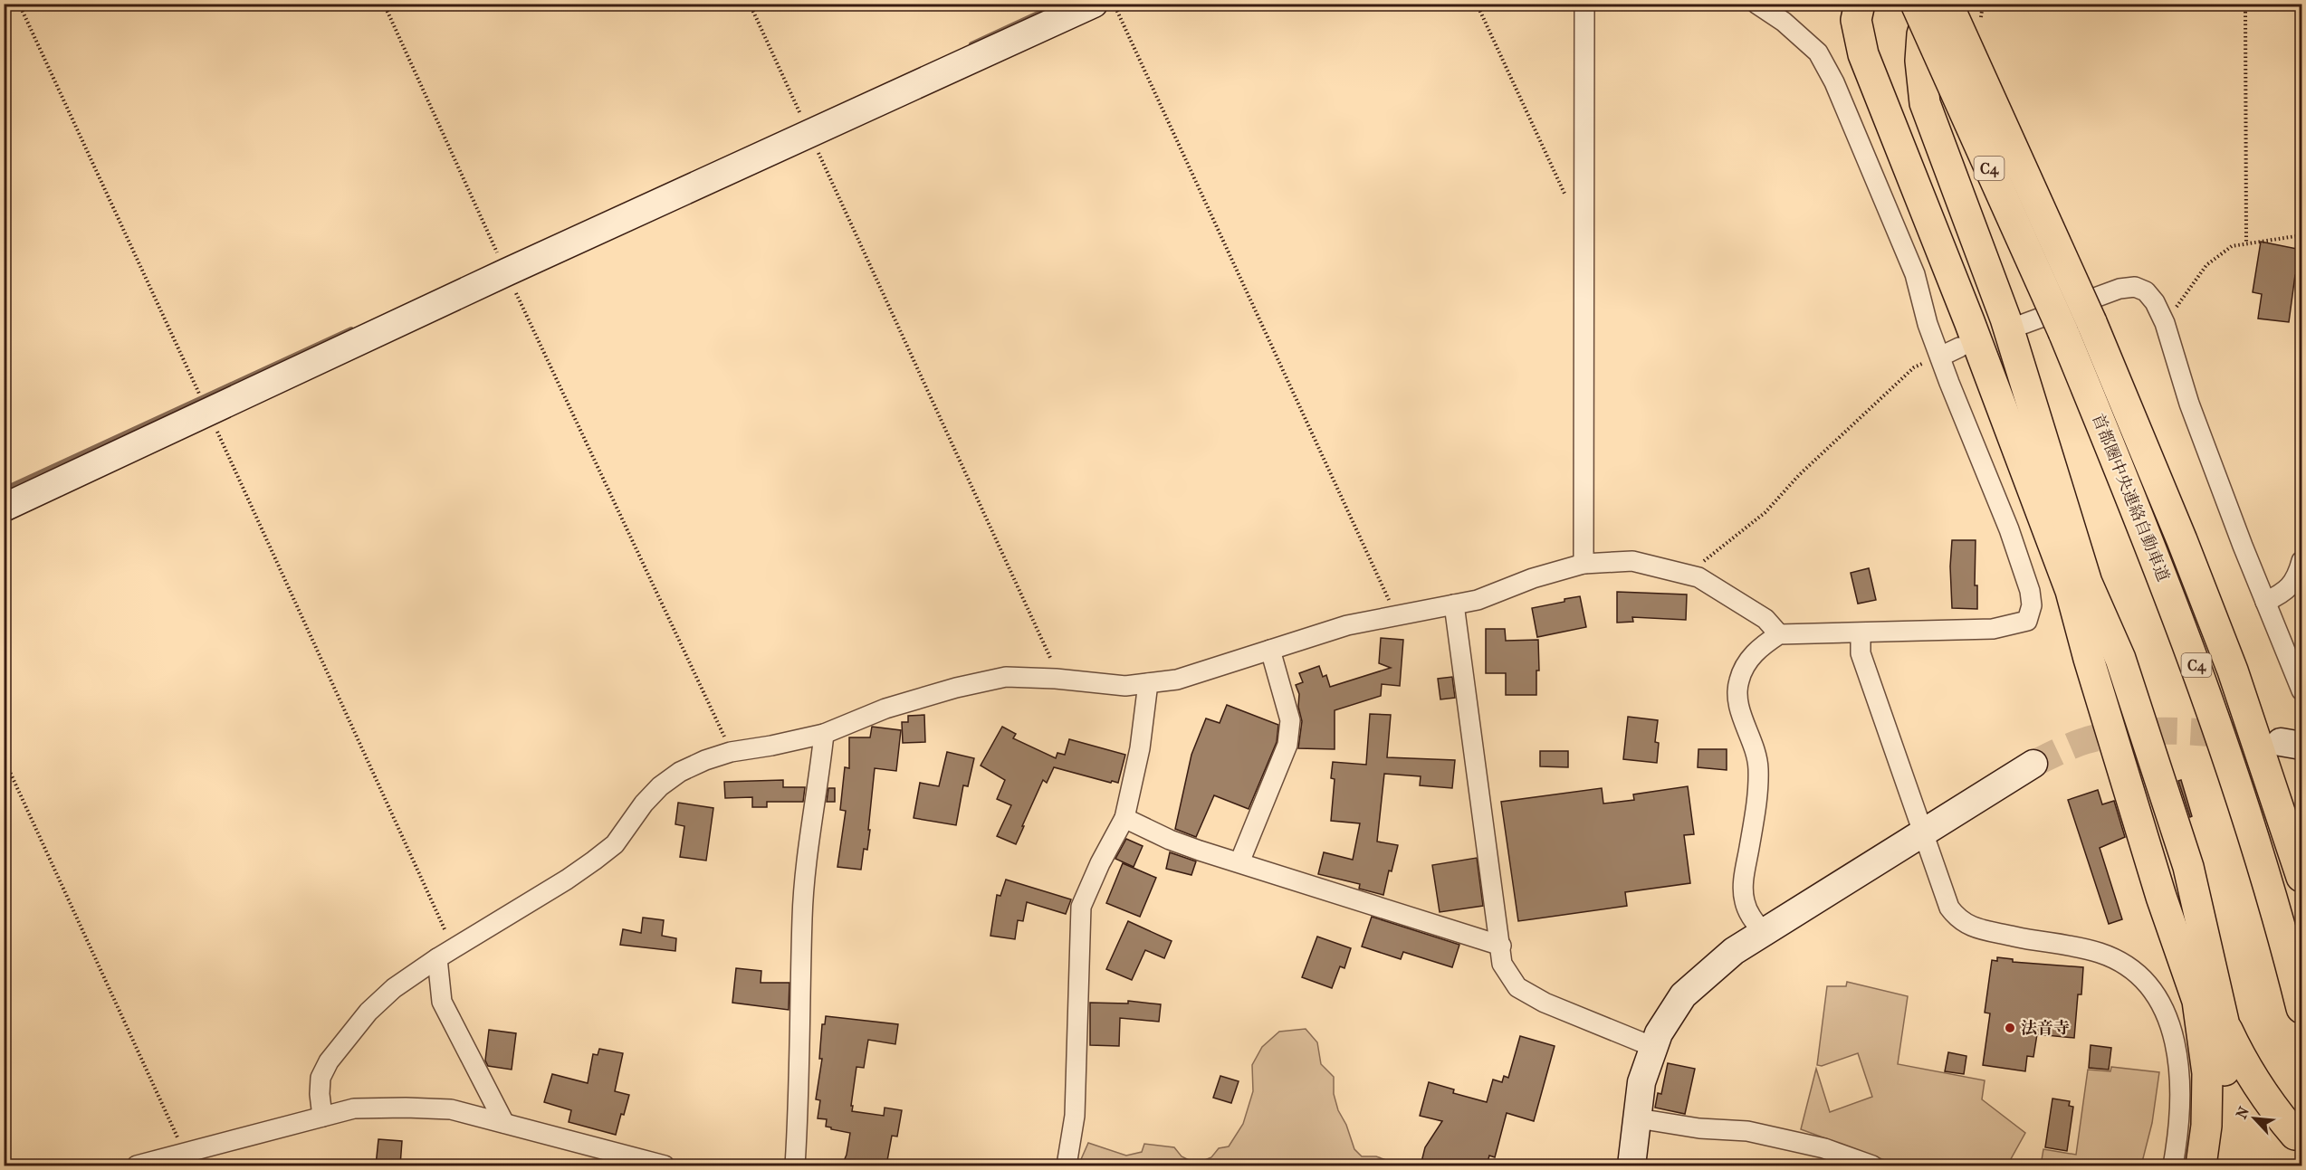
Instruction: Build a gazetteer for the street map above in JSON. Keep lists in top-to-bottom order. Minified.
{"streets":{"highway":["C4","首都圏中央連絡自動車道"]},"places":["法音寺"],"north":"top left"}
